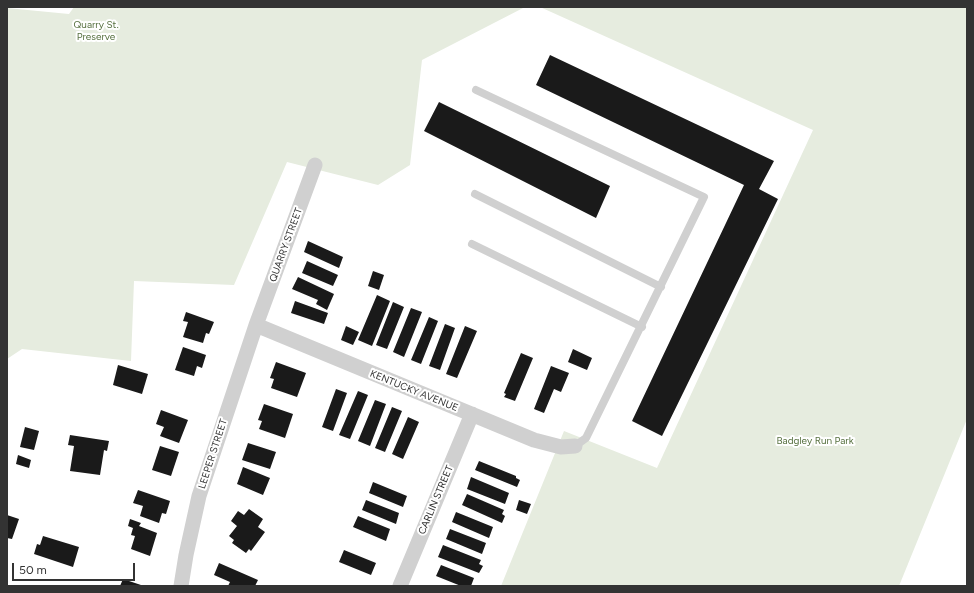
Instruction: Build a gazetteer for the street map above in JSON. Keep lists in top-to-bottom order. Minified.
{"streets":{"street":["QUARRY STREET","KENTUCKY AVENUE","LEEPER STREET","CARLIN STREET"]},"crossings":[["QUARRY STREET","KENTUCKY AVENUE"],["QUARRY STREET","LEEPER STREET"],["KENTUCKY AVENUE","LEEPER STREET"],["KENTUCKY AVENUE","CARLIN STREET"]],"parks":["Quarry St. Preserve","Badgley Run Park"],"scale_bar":"50 m"}
